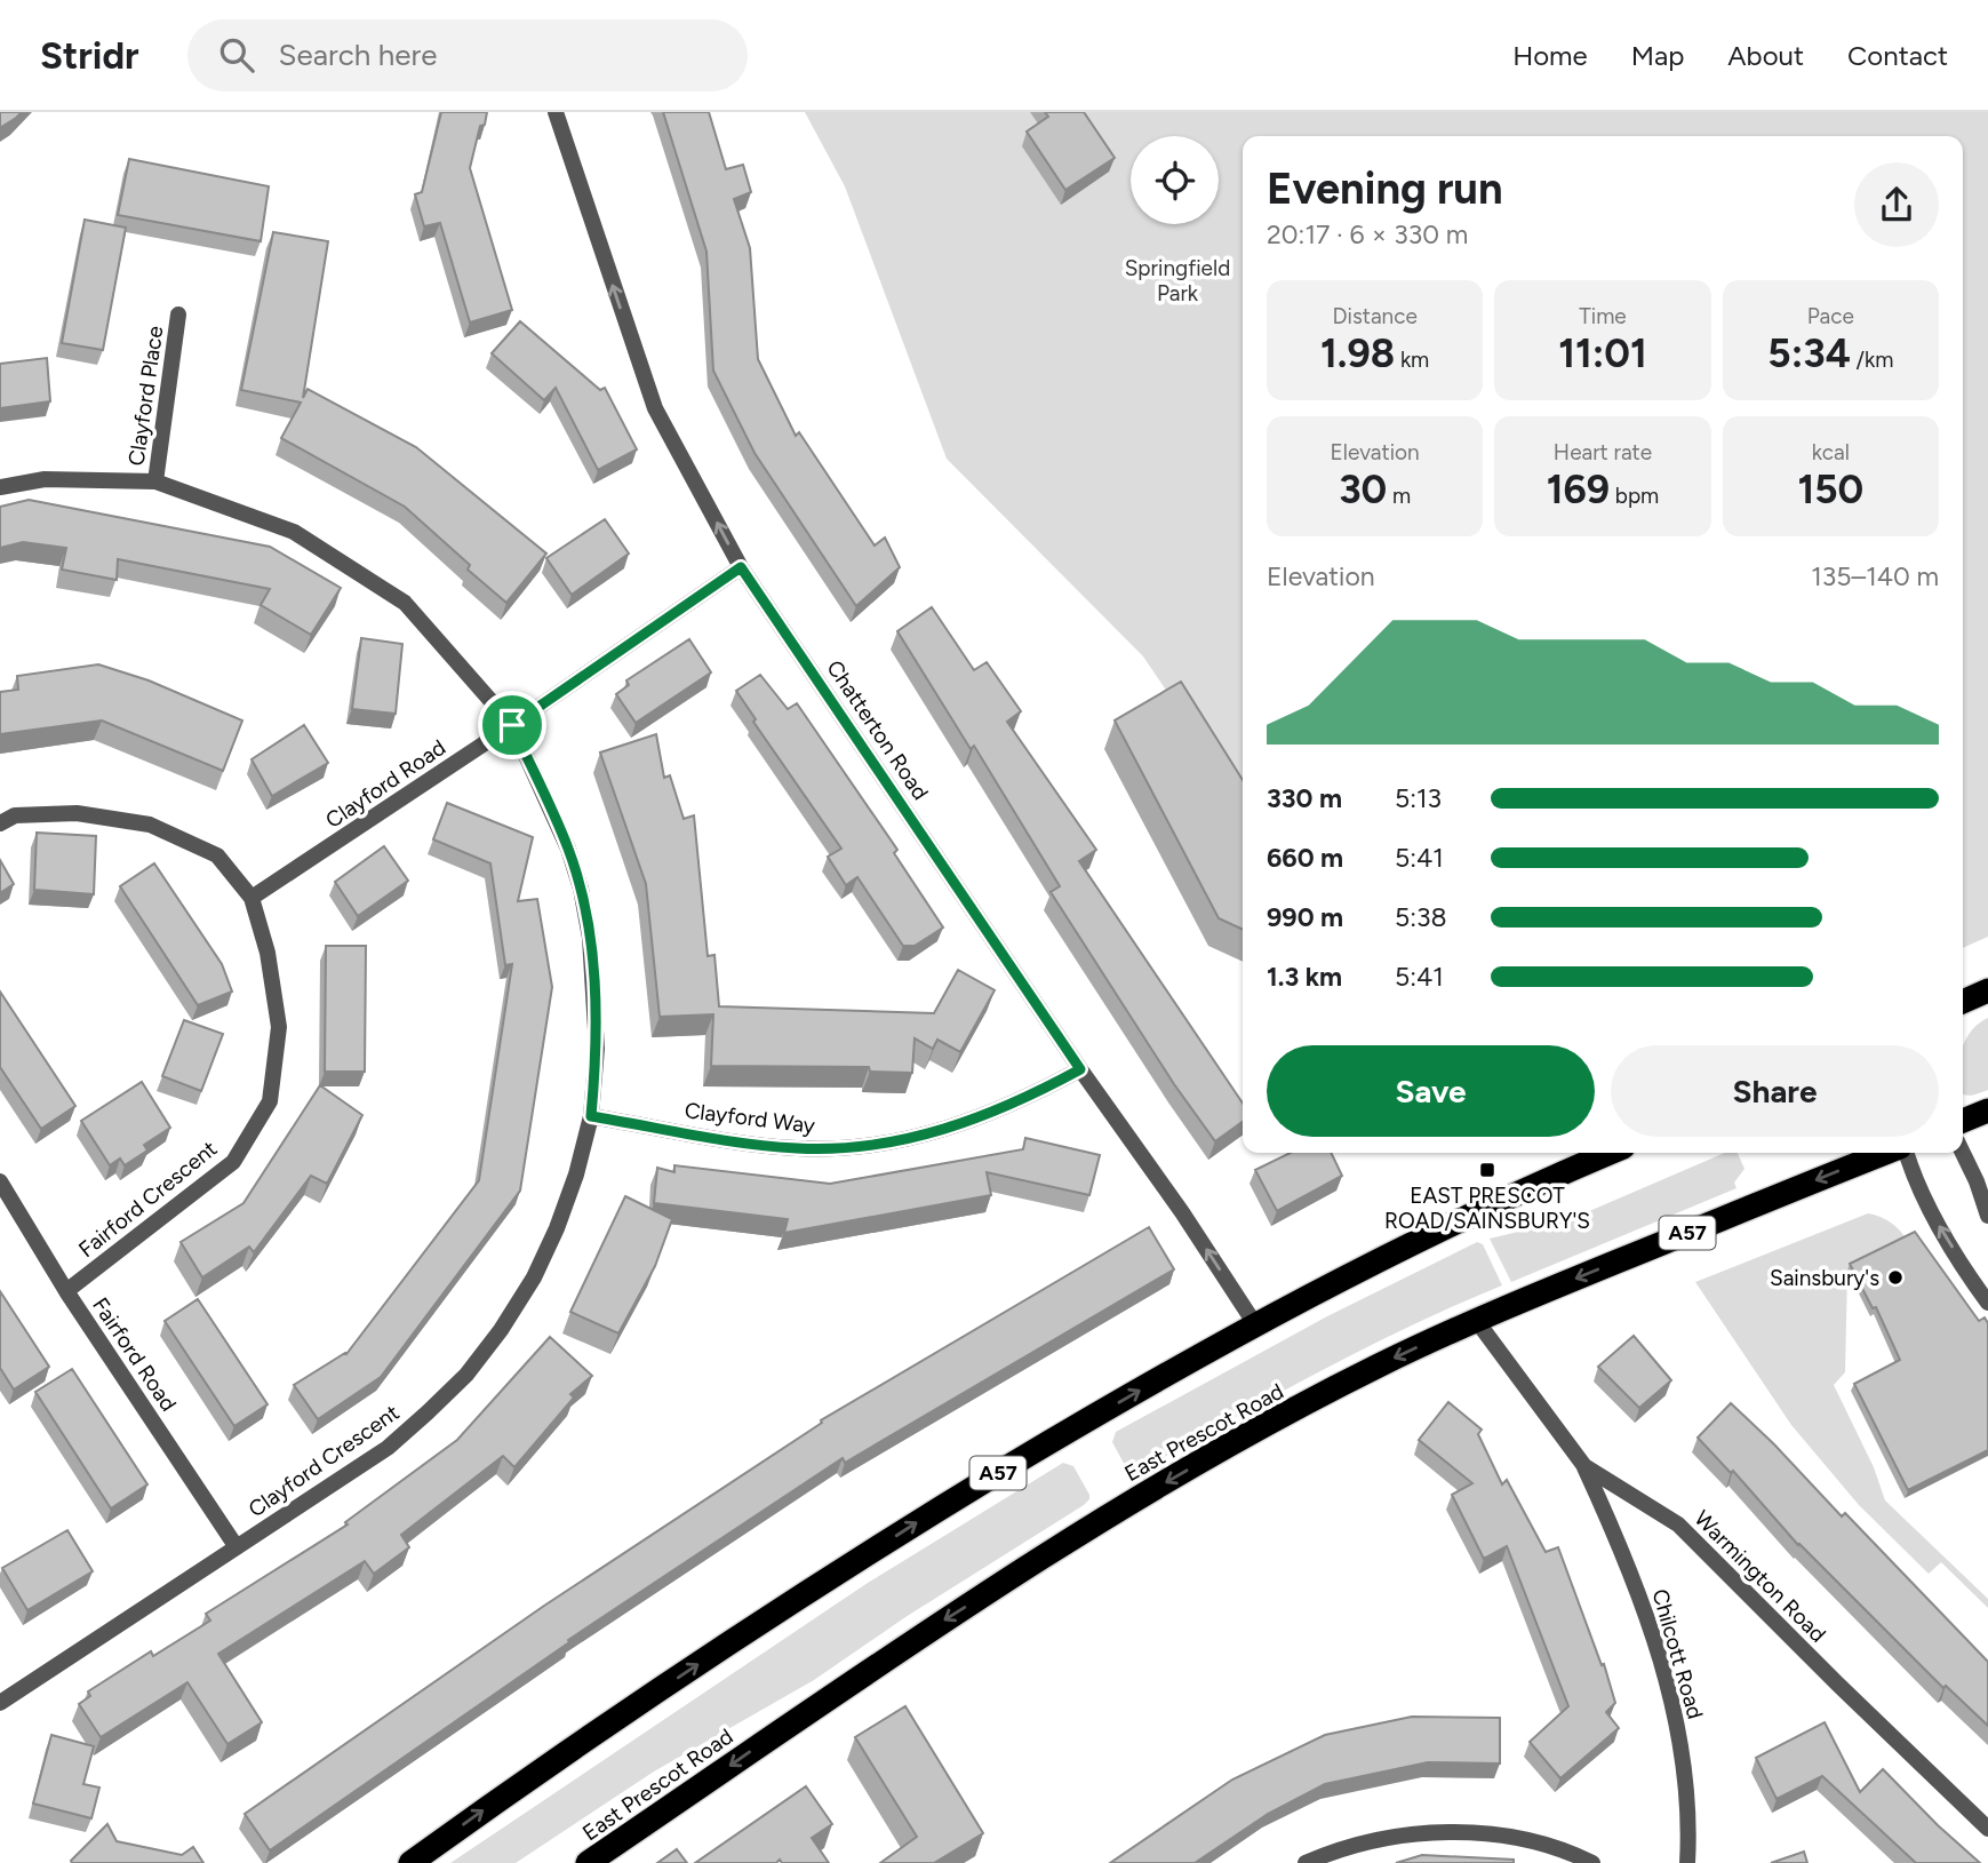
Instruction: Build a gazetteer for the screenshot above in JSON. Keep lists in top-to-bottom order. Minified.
{"streets":{"highway":["A57","East Prescot Road"],"street":["Clayford Place","Chatterton Road","Clayford Road","Clayford Way","Fairford Crescent","Fairford Road","Clayford Crescent","Warmington Road","Chilcott Road"]},"crossings":[["Clayford Place","Clayford Crescent"],["Chatterton Road","Clayford Road"],["Chatterton Road","Clayford Way"],["Chatterton Road","A57"],["Clayford Road","Fairford Crescent"],["Clayford Road","Clayford Crescent"],["Clayford Way","Clayford Crescent"],["Fairford Crescent","Fairford Road"],["Fairford Road","Clayford Crescent"],["East Prescot Road","Warmington Road"],["Warmington Road","Chilcott Road"]],"one_way":["Chatterton Road"],"parks":["Springfield Park"],"places":{"transit":["EAST PRESCOT ROAD/SAINSBURY'S"],"other":["Sainsbury's"]},"page":{"header":"Stridr","search":"Search here","nav":["Home","Map","About","Contact"],"heading":["Evening run","20:17 · 6 × 330 m"],"stats":[["Distance","1.98 km"],["Time","11:01"],["Pace","5:34 /km"],["Elevation","30 m"],["Heart rate","169 bpm"],["kcal","150"]],"chart":["Elevation","135–140 m"],"list":[{"name":"330 m","note":"5:13"},{"name":"660 m","note":"5:41"},{"name":"990 m","note":"5:38"},{"name":"1.3 km","note":"5:41"}],"buttons":["Save","Share"]}}
